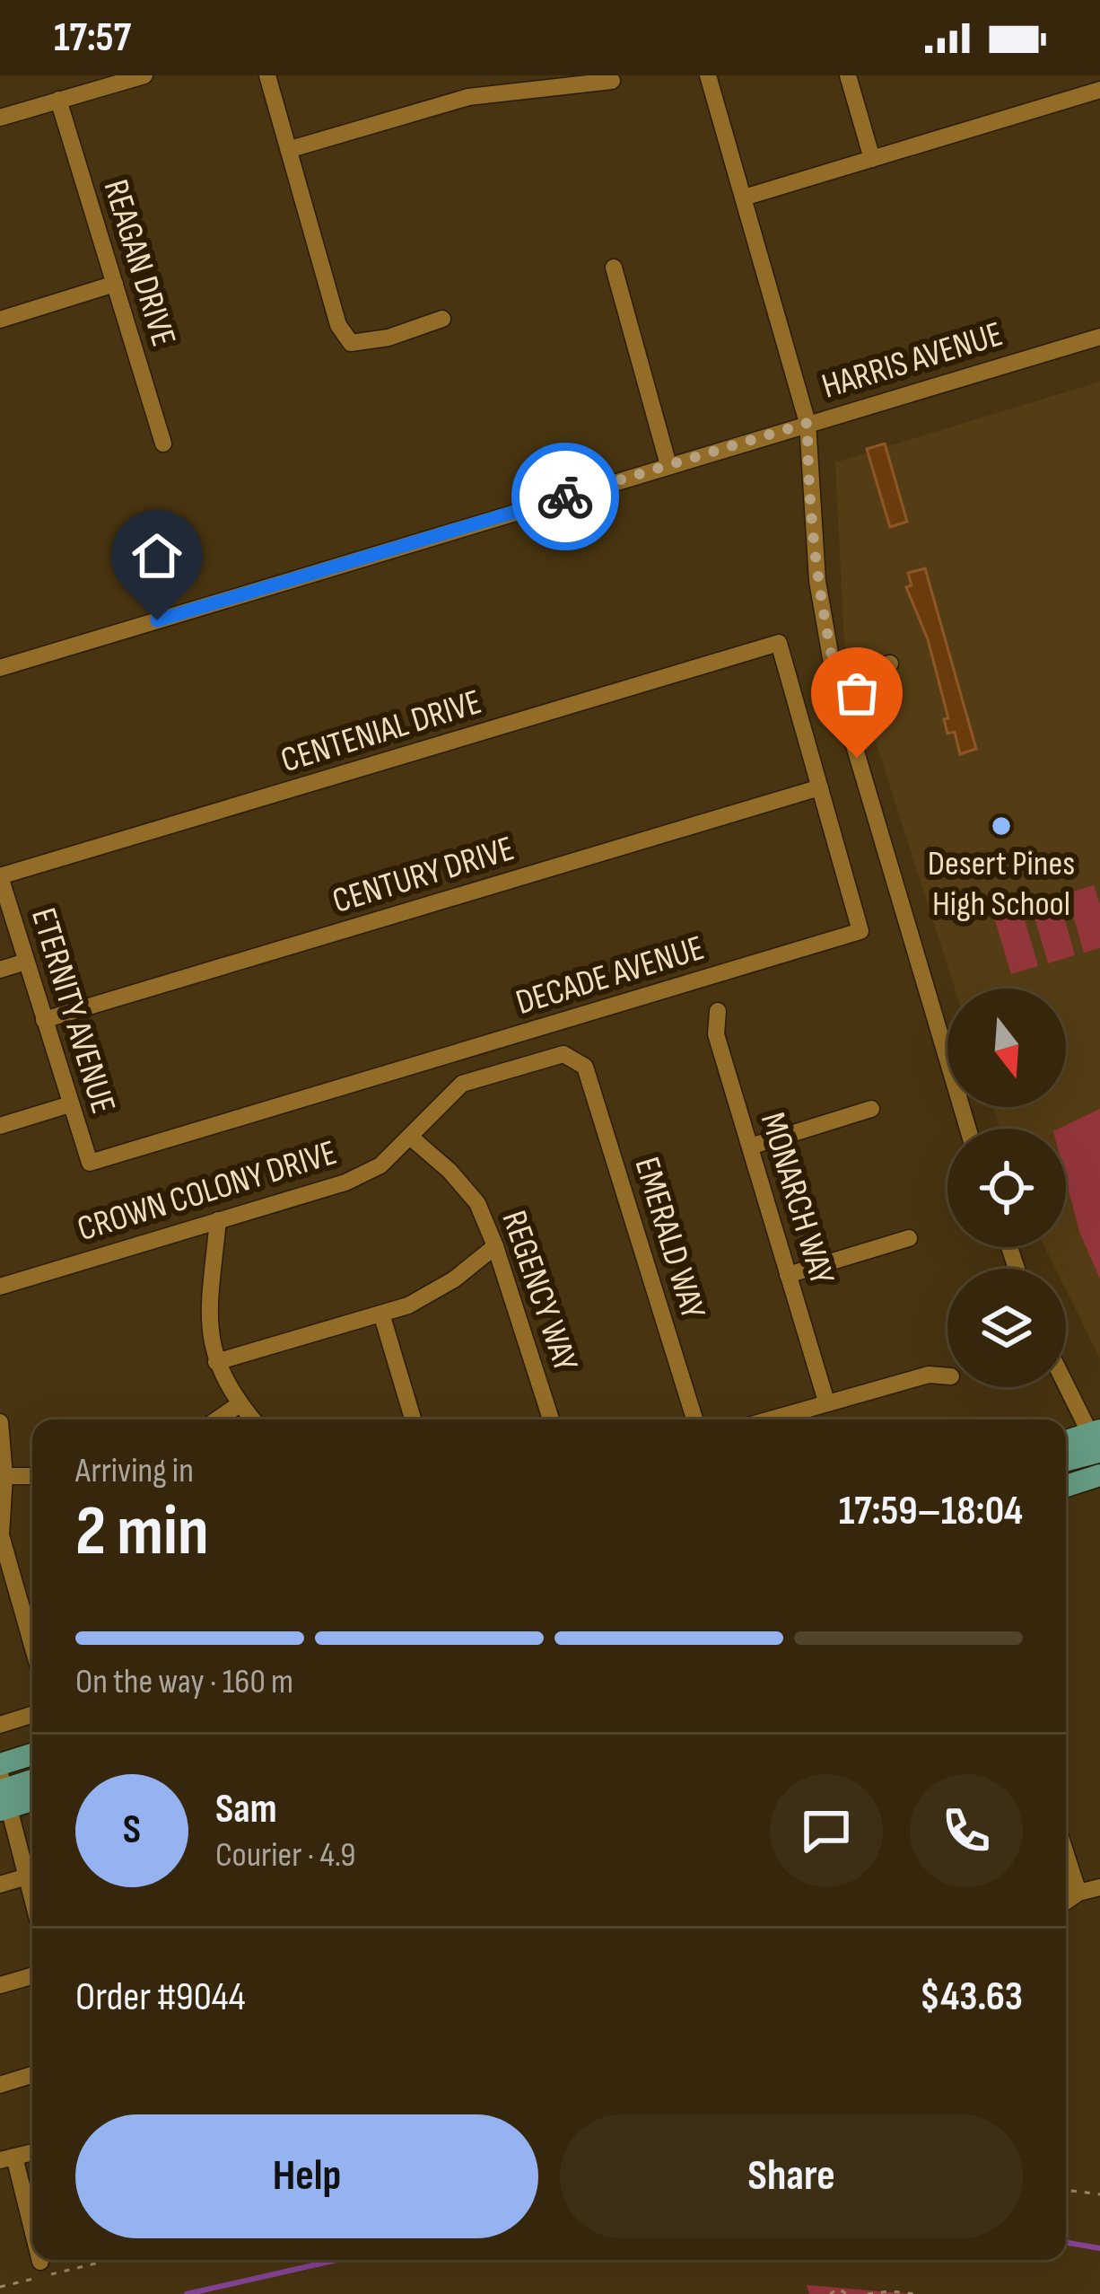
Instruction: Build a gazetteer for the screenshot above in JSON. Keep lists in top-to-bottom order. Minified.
{"streets":{"street":["REAGAN DRIVE","HARRIS AVENUE","CENTENIAL DRIVE","CENTURY DRIVE","DECADE AVENUE","ETERNITY AVENUE","CROWN COLONY DRIVE","MONARCH WAY","EMERALD WAY","REGENCY WAY"]},"crossings":[["CENTENIAL DRIVE","DECADE AVENUE"],["CENTENIAL DRIVE","ETERNITY AVENUE"],["CENTURY DRIVE","DECADE AVENUE"],["CENTURY DRIVE","ETERNITY AVENUE"],["DECADE AVENUE","ETERNITY AVENUE"],["CROWN COLONY DRIVE","EMERALD WAY"],["CROWN COLONY DRIVE","REGENCY WAY"]],"places":["Desert Pines High School"],"north":"bottom","page":{"status":"17:57","heading":["2 min","Arriving in","17:59–18:04"],"panel":["Sam","Courier · 4.9","Order #9044","$43.63"],"bar":"On the way · 160 m","round":"S","buttons":["Help","Share"]}}
